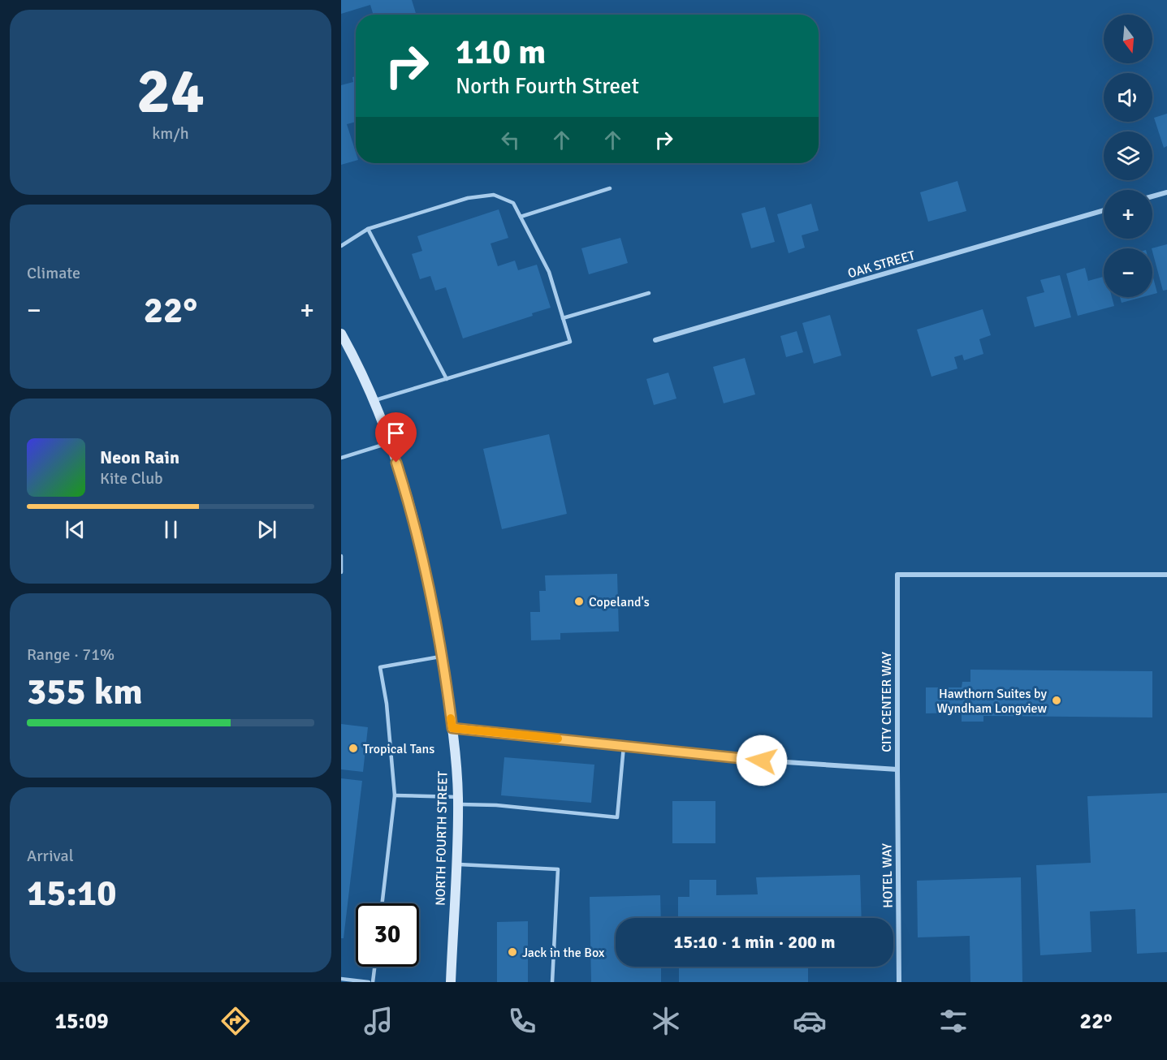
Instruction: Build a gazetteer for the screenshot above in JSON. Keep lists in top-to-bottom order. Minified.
{"streets":{"main road":["NORTH FOURTH STREET"],"street":["OAK STREET","CITY CENTER WAY","HOTEL WAY"]},"crossings":[["CITY CENTER WAY","NORTH FOURTH STREET"],["CITY CENTER WAY","HOTEL WAY"]],"places":["Copeland's","Hawthorn Suites by Wyndham Longview","Tropical Tans","Jack in the Box"],"north":"bottom","page":{"tile":[["24","km/h"],"Climate",["Range · 71%","355 km"],["Arrival","15:10"]],"map_buttons":["+","−"],"turn":["110 m","North Fourth Street"],"heat":["−","22°","+"],"song":["Neon Rain","Kite Club"],"limit":"30","trip":"15:10 · 1 min · 200 m","tabs":["15:09","22°"]}}
